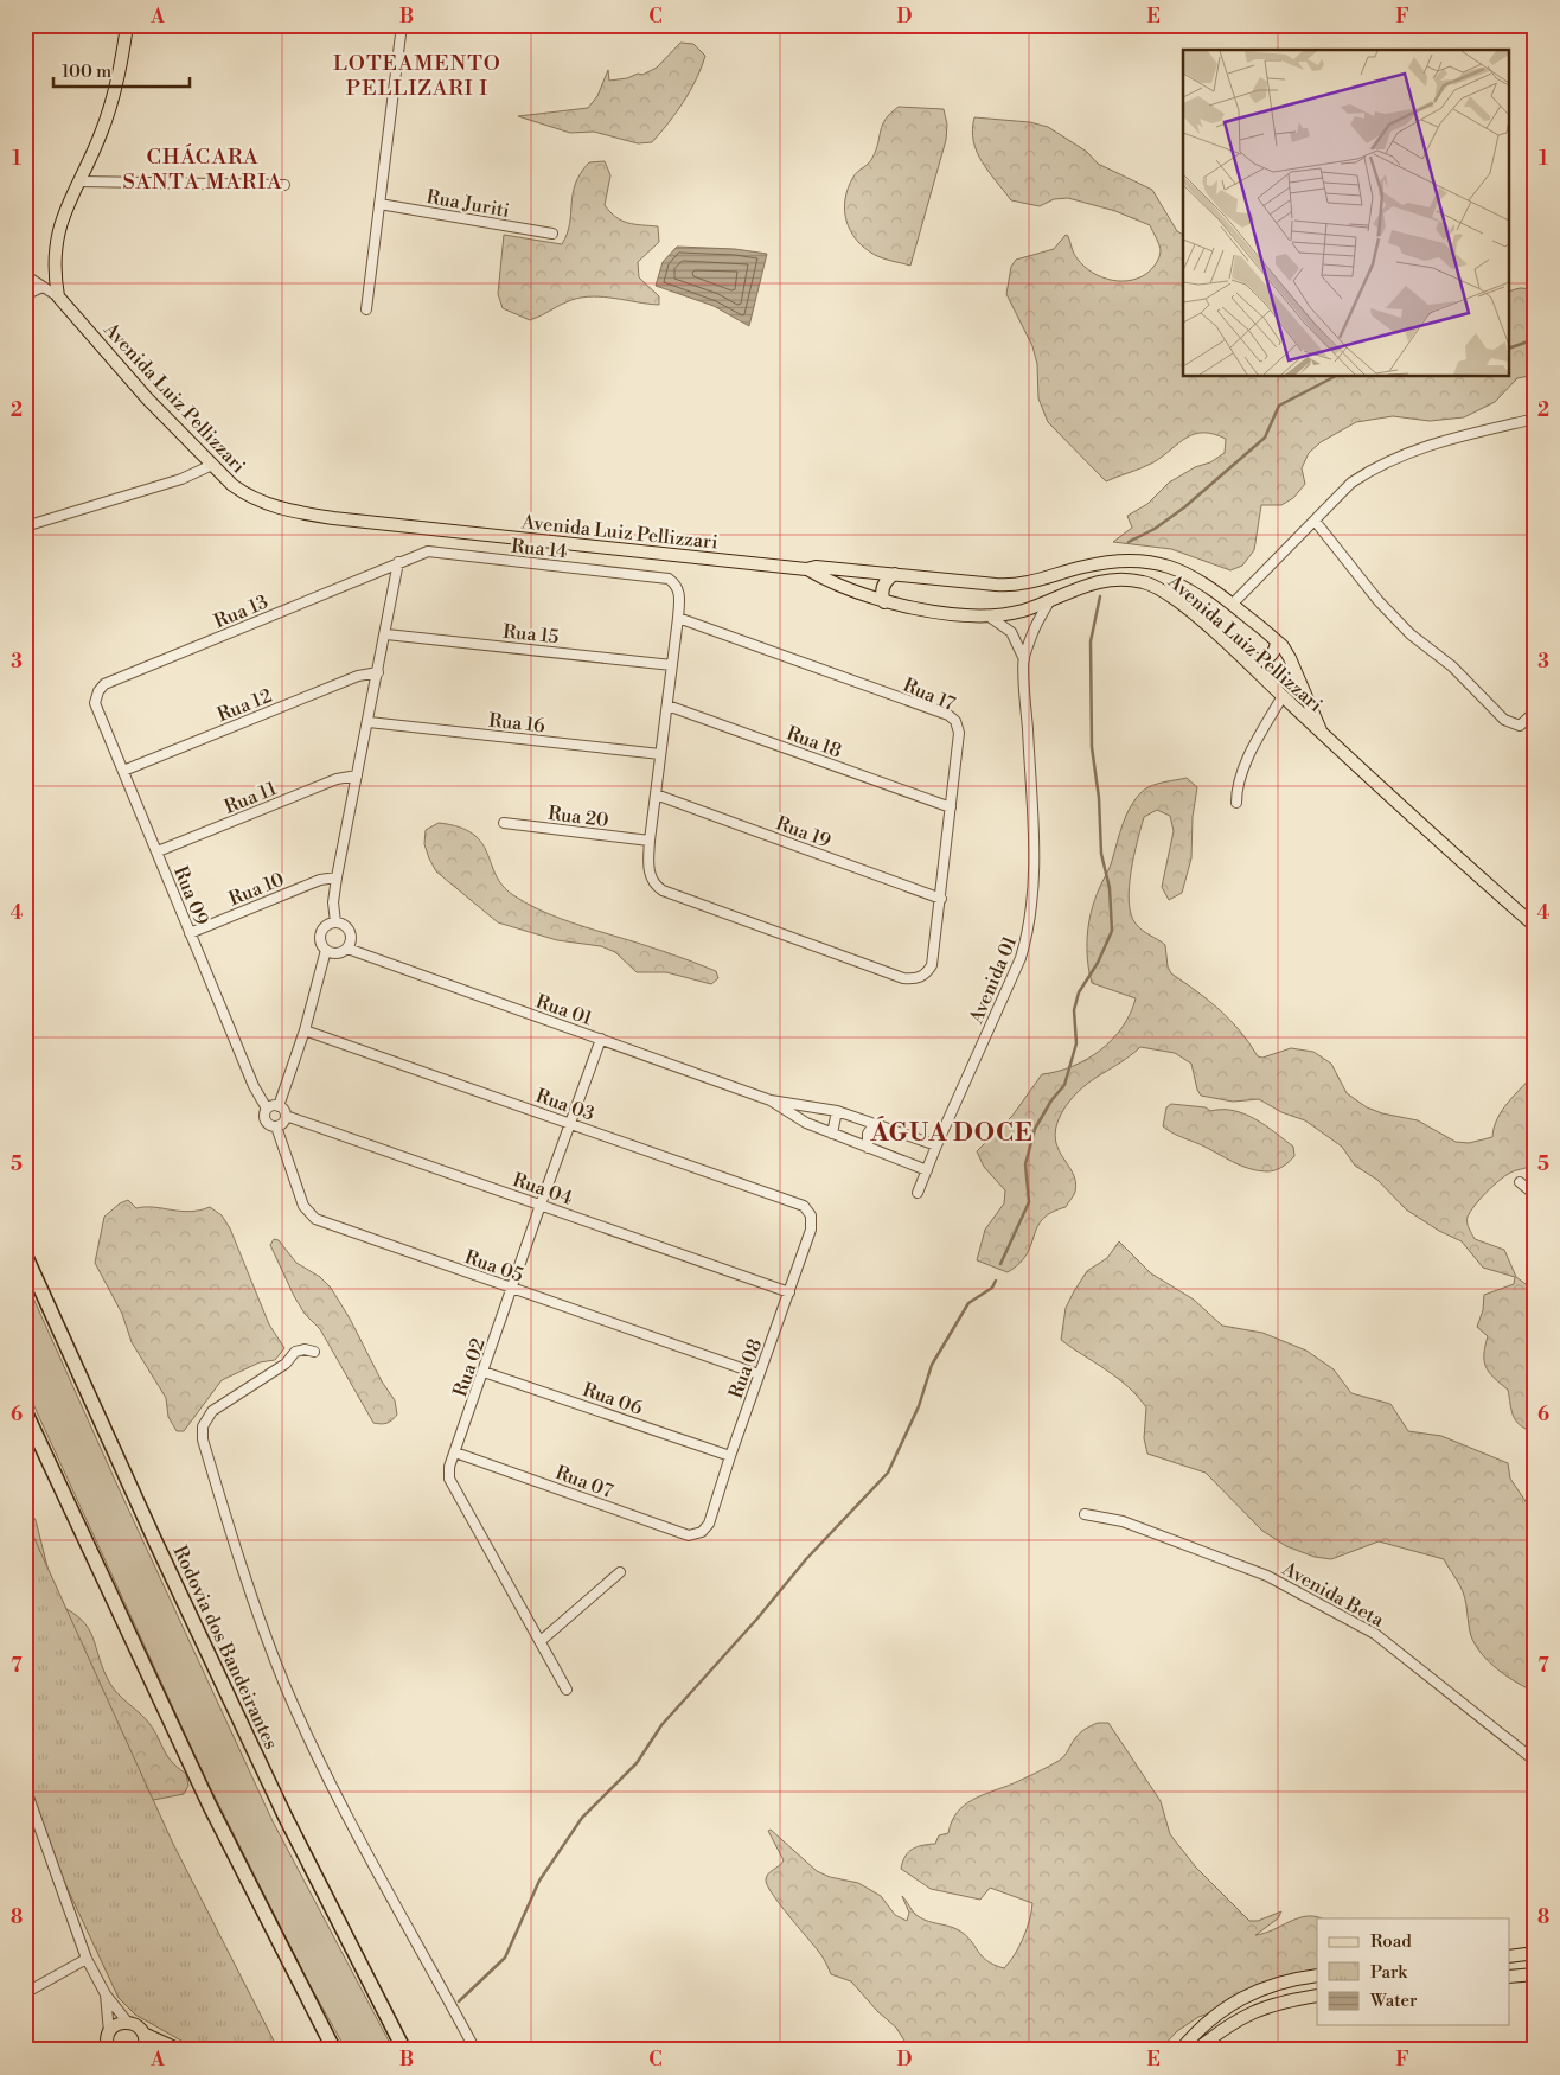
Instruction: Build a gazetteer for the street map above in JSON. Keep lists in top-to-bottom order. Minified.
{"streets":{"highway":["Rodovia dos Bandeirantes"],"main road":["Avenida Luiz Pellizzari"],"street":["Rua Juriti","Rua 14","Rua 13","Rua 15","Rua 17","Rua 12","Rua 16","Rua 18","Rua 11","Rua 20","Rua 19","Rua 10","Rua 09","Avenida 01","Rua 01","Rua 03","Rua 04","Rua 05","Rua 02","Rua 08","Rua 06","Rua 07","Avenida Beta"]},"crossings":[["Avenida Luiz Pellizzari","Avenida 01"],["Rua 14","Rua 13"],["Rua 14","Rua 17"],["Rua 13","Rua 09"],["Rua 17","Rua 18"],["Rua 17","Rua 20"],["Rua 17","Rua 19"],["Rua 12","Rua 09"],["Rua 11","Rua 09"],["Rua 10","Rua 09"],["Rua 09","Rua 04"],["Rua 09","Rua 05"],["Rua 01","Rua 02"],["Rua 03","Rua 02"],["Rua 03","Rua 08"],["Rua 04","Rua 05"],["Rua 04","Rua 02"],["Rua 04","Rua 08"],["Rua 05","Rua 02"],["Rua 05","Rua 08"],["Rua 02","Rua 06"],["Rua 02","Rua 07"],["Rua 08","Rua 06"],["Rua 08","Rua 07"]],"districts":["LOTEAMENTO PELLIZARI I","CHÁCARA SANTA MARIA","ÁGUA DOCE"],"legend":["Road","Park","Water"],"scale_bar":"100 m","grid":{"columns":["A","B","C","D","E","F"],"rows":["1","2","3","4","5","6","7","8"]}}
